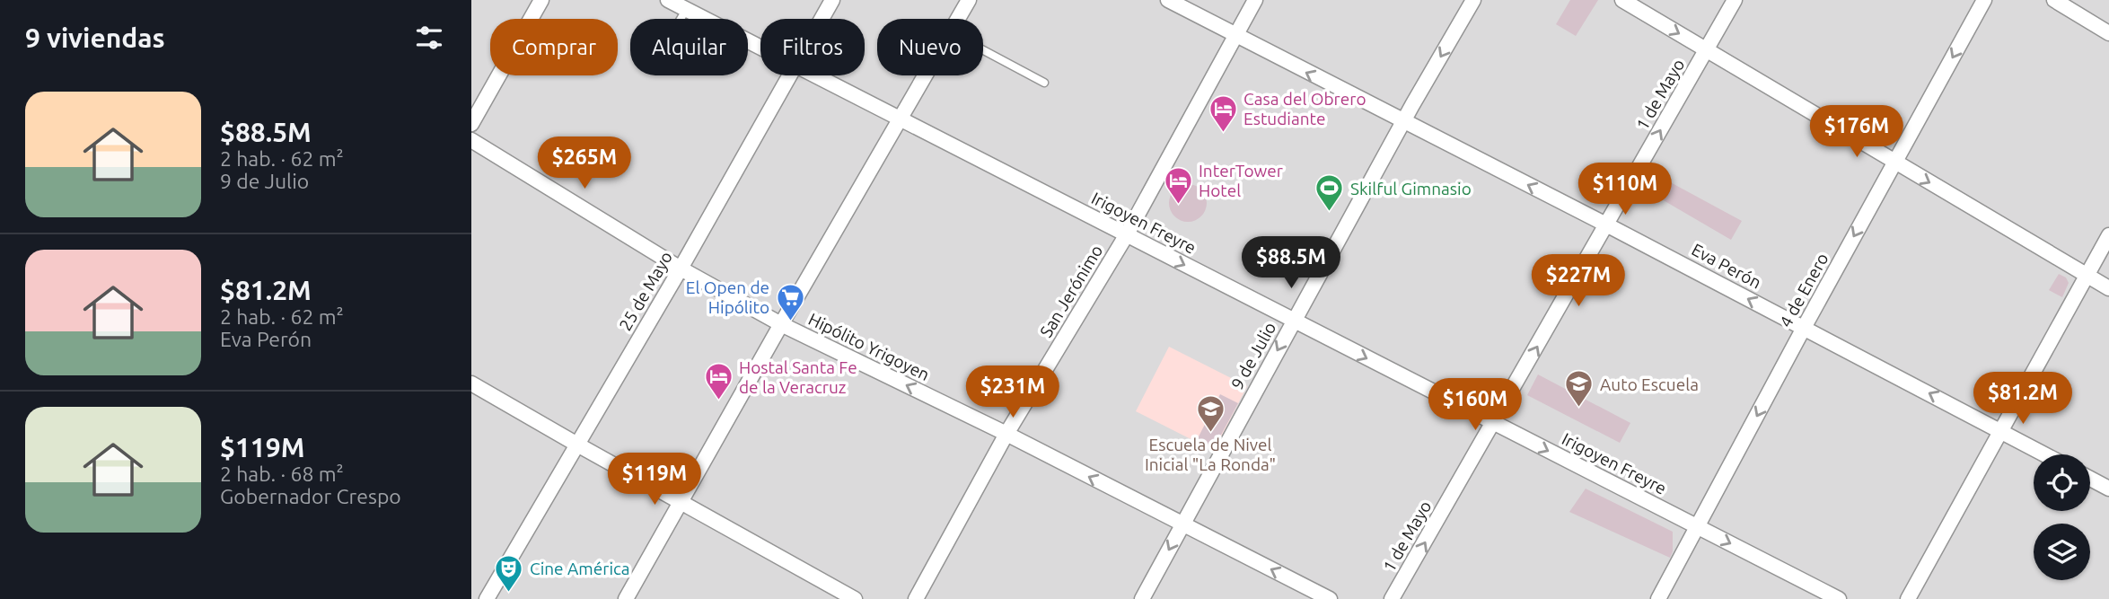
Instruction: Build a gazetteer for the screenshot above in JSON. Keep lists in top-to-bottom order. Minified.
{"streets":{"street":["1 de Mayo","Irigoyen Freyre","Eva Perón","4 de Enero","25 de Mayo","San Jerónimo","Hipólito Yrigoyen","9 de Julio"]},"crossings":[["1 de Mayo","Irigoyen Freyre"],["1 de Mayo","Eva Perón"],["Irigoyen Freyre","4 de Enero"],["Irigoyen Freyre","San Jerónimo"],["Irigoyen Freyre","9 de Julio"],["Eva Perón","4 de Enero"],["Eva Perón","San Jerónimo"],["Eva Perón","9 de Julio"],["25 de Mayo","Hipólito Yrigoyen"],["San Jerónimo","Hipólito Yrigoyen"],["Hipólito Yrigoyen","9 de Julio"]],"one_way":["1 de Mayo","Irigoyen Freyre","Eva Perón","4 de Enero","Hipólito Yrigoyen","9 de Julio"],"places":{"hotel":["Casa del Obrero Estudiante","InterTower Hotel","Hostal Santa Fe de la Veracruz"],"sports":["Skilful Gimnasio"],"supermarket":["El Open de Hipólito"],"school or university":["Auto Escuela","Escuela de Nivel Inicial \"La Ronda\""],"theatre":["Cine América"]},"page":{"heading":"9 viviendas","chip":["Comprar","Alquilar","Filtros","Nuevo"],"list":[{"name":"$88.5M","note":"2 hab. · 62 m² · 9 de Julio"},{"name":"$81.2M","note":"2 hab. · 62 m² · Eva Perón"},{"name":"$119M","note":"2 hab. · 68 m² · Gobernador Crespo"}],"price":["$176M","$265M","$110M","$88.5M","$227M","$231M","$81.2M","$160M","$119M"]}}
